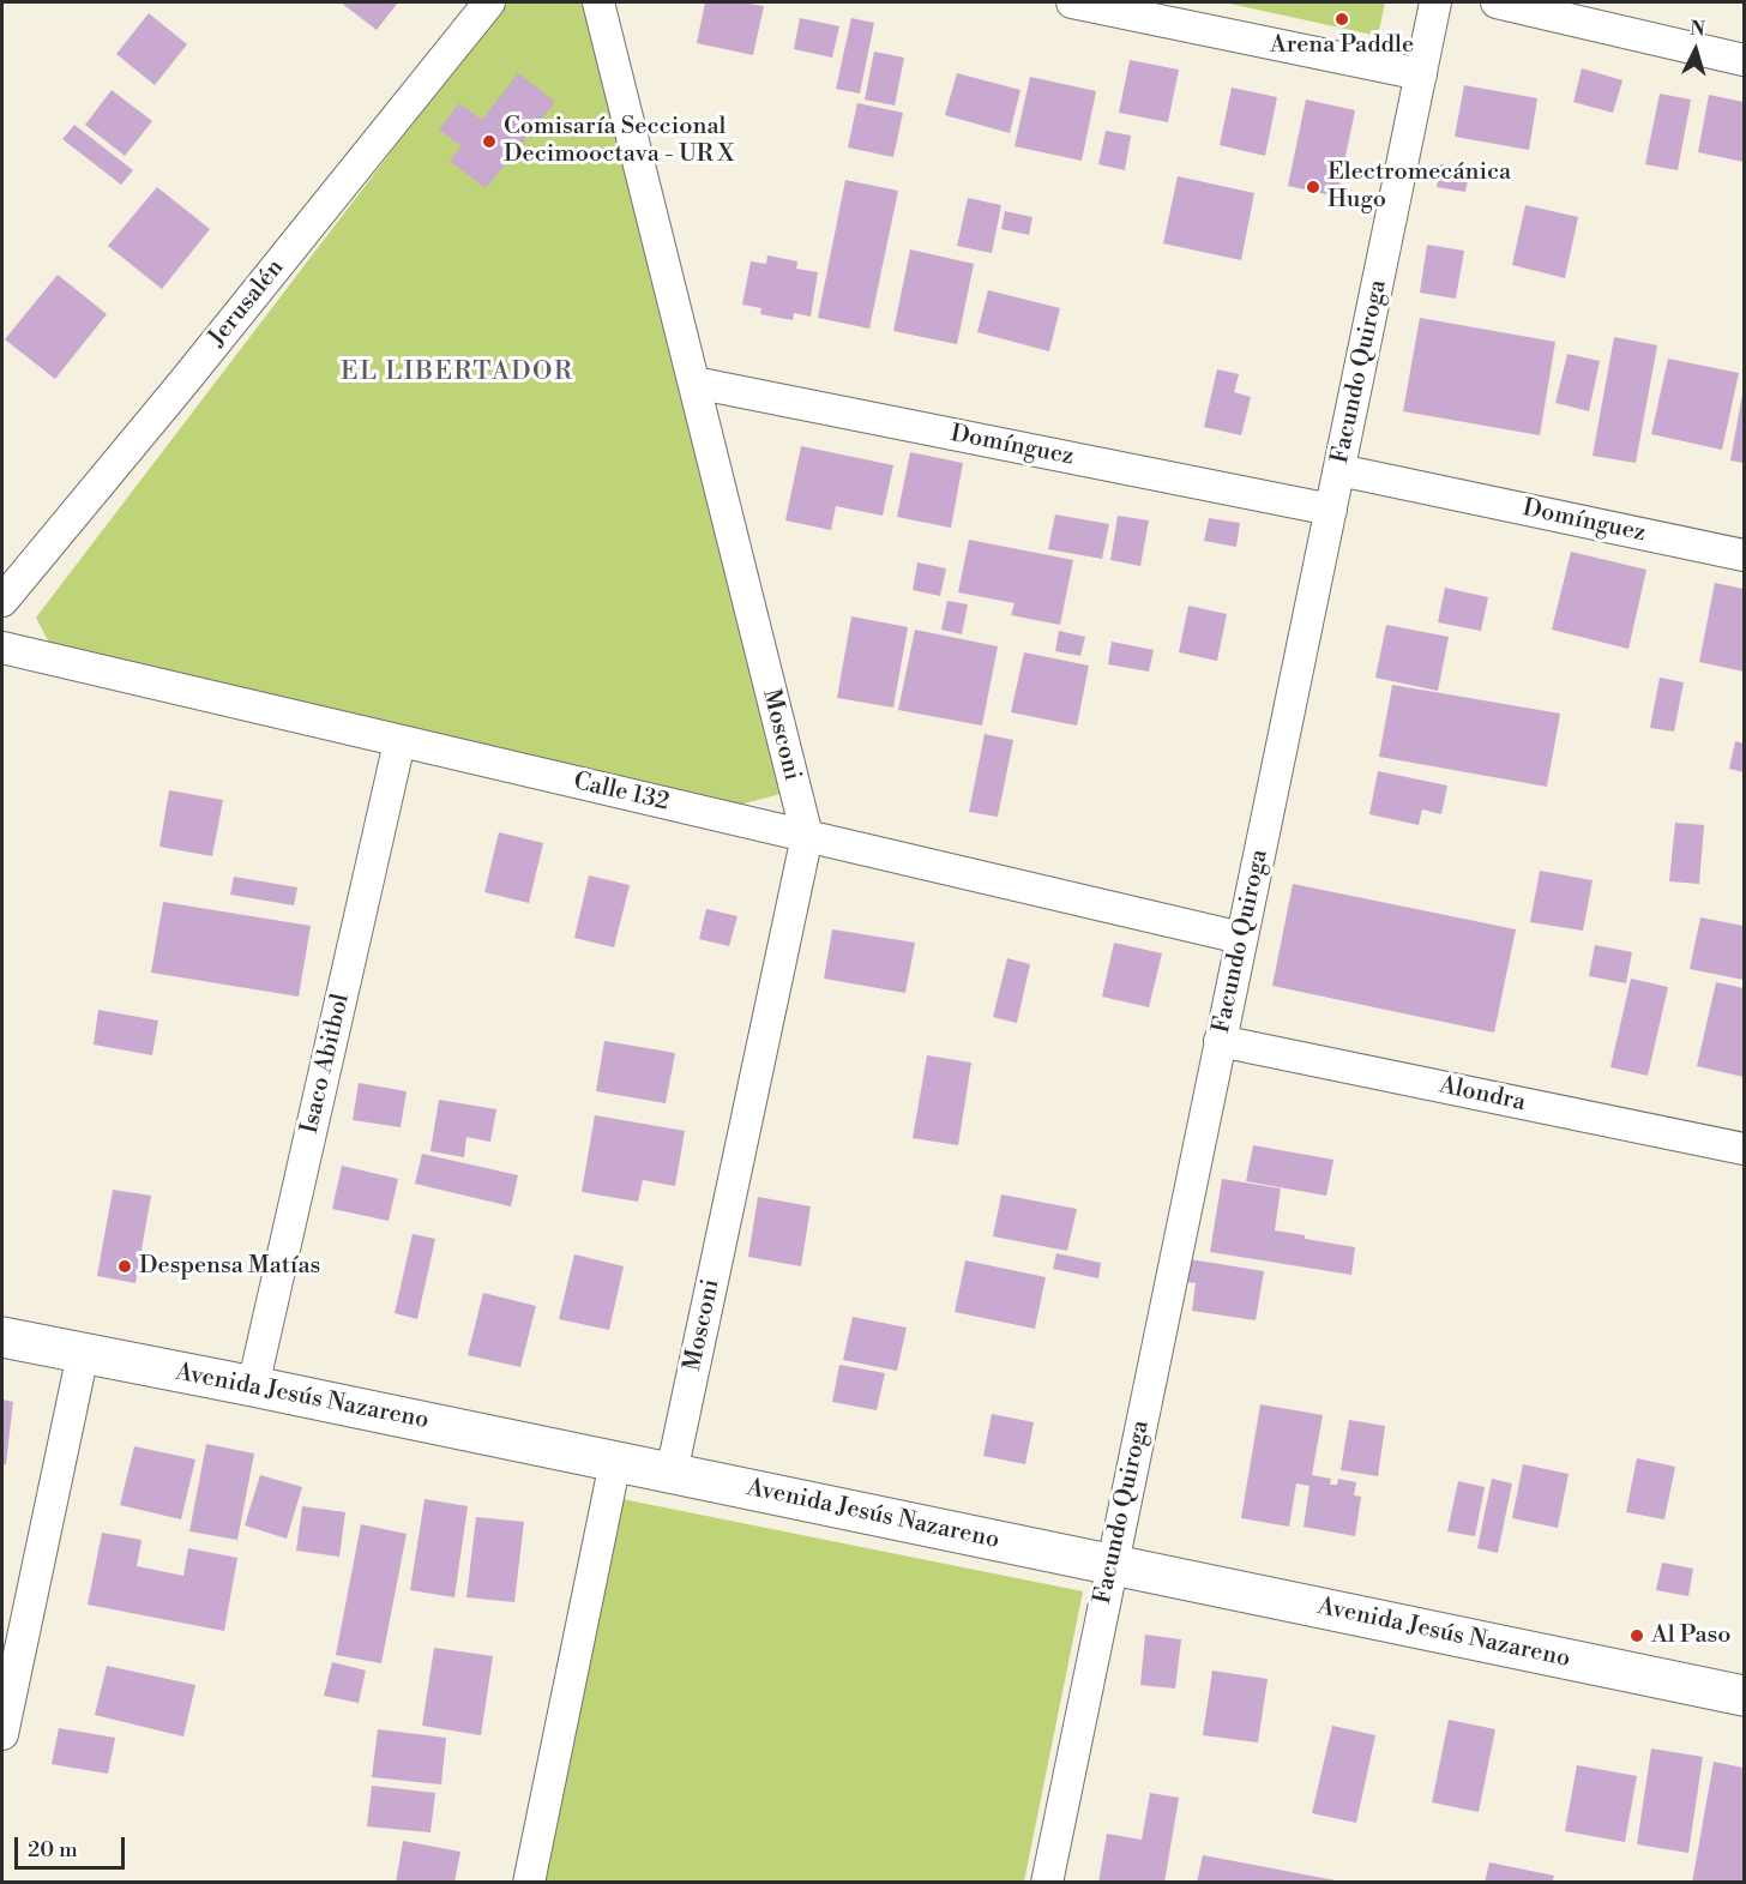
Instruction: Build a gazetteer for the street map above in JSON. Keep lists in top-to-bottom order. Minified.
{"streets":{"main road":["Avenida Jesús Nazareno"],"street":["Jerusalén","Facundo Quiroga","Domínguez","Mosconi","Calle 132","Isaco Abitbol","Alondra"]},"crossings":[["Facundo Quiroga","Domínguez"],["Facundo Quiroga","Calle 132"],["Facundo Quiroga","Alondra"],["Facundo Quiroga","Avenida Jesús Nazareno"],["Domínguez","Mosconi"],["Mosconi","Calle 132"],["Mosconi","Avenida Jesús Nazareno"],["Calle 132","Isaco Abitbol"],["Isaco Abitbol","Avenida Jesús Nazareno"]],"districts":["EL LIBERTADOR"],"places":["Arena Paddle","Comisaría Seccional Decimooctava - UR X","Electromecánica Hugo","Despensa Matías","Al Paso"],"scale_bar":"20 m","north":"top"}
